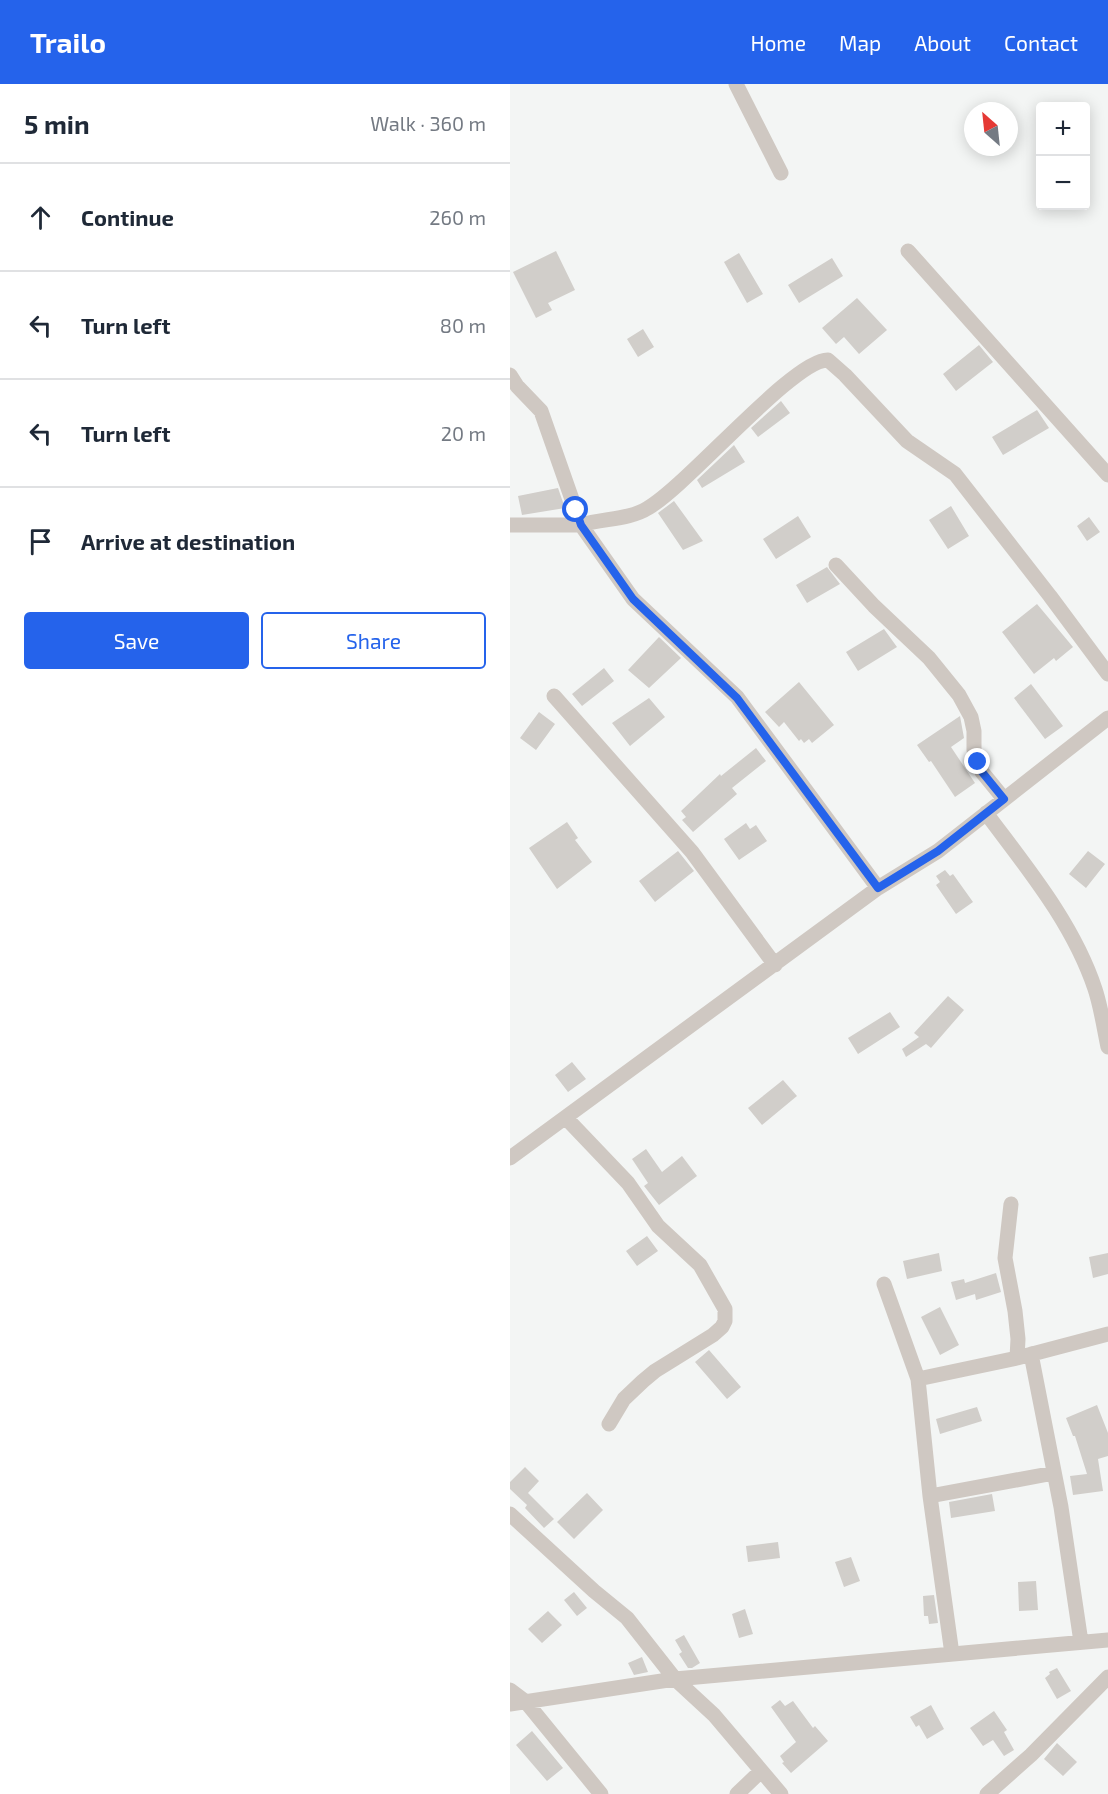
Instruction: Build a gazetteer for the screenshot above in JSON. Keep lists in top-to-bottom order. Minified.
{"north":"top left","page":{"header":"Trailo","nav":["Home","Map","About","Contact"],"heading":["5 min","Walk · 360 m"],"map_buttons":["+","−"],"list":[["Continue","260 m"],["Turn left","80 m"],["Turn left","20 m"],"Arrive at destination"],"buttons":["Save","Share"]}}
